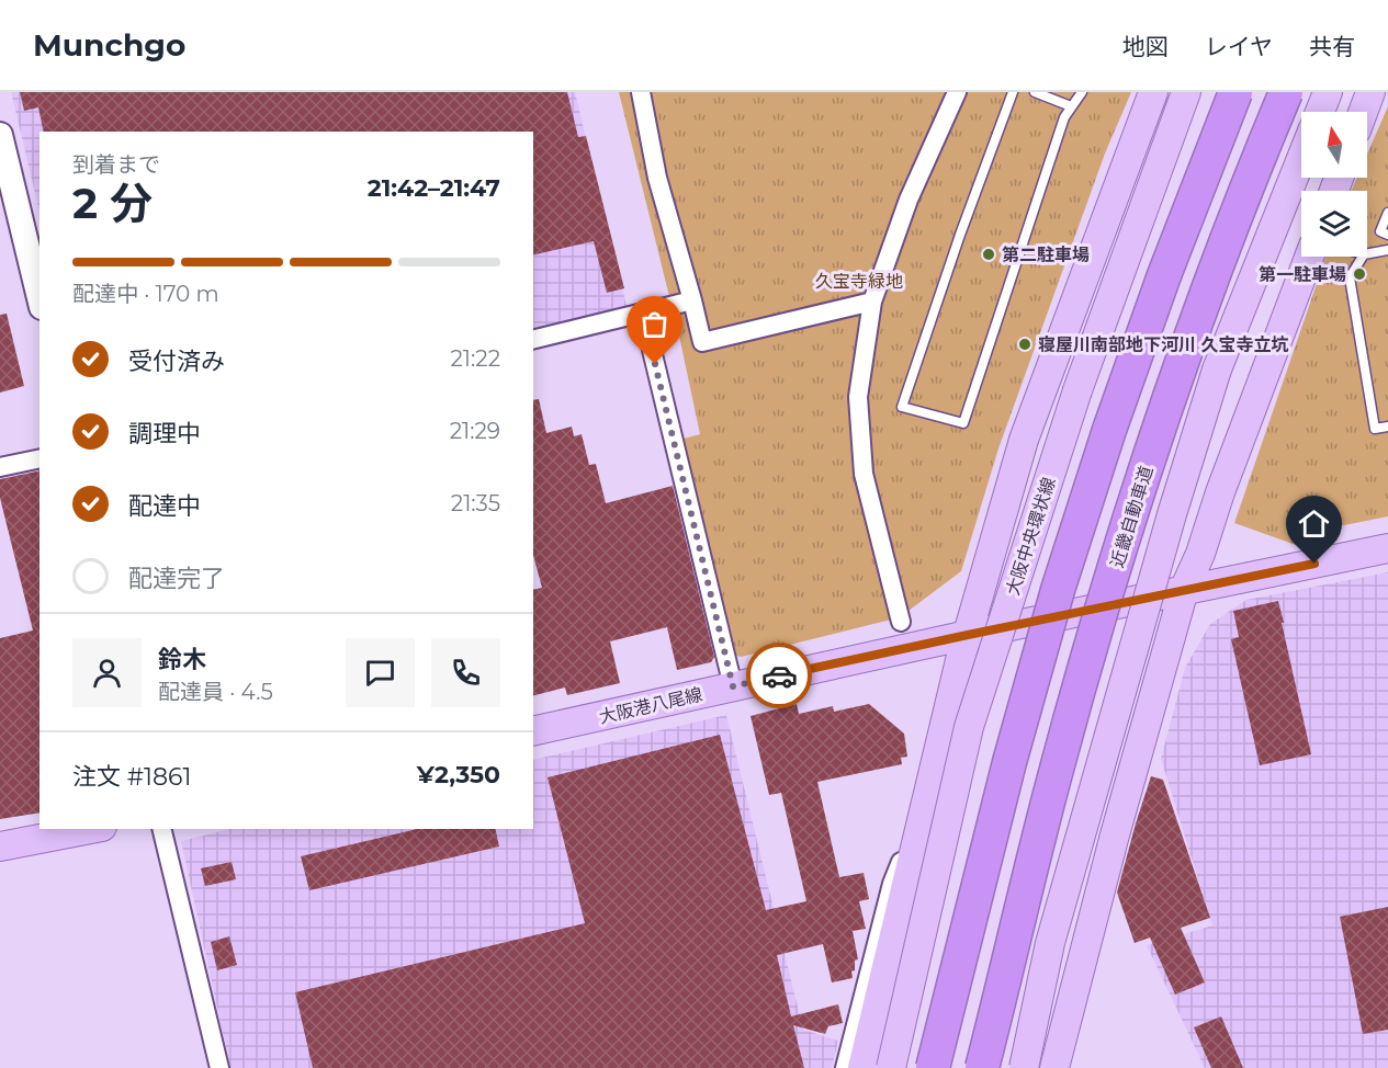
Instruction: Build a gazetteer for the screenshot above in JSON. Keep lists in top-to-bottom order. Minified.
{"streets":{"highway":["近畿自動車道"],"main road":["大阪中央環状線","大阪港八尾線"]},"parks":["久宝寺緑地"],"places":["第二駐車場","第一駐車場","寝屋川南部地下河川 久宝寺立坑"],"north":"top","page":{"header":"Munchgo","nav":["地図","レイヤ","共有"],"heading":["2 分","到着まで","21:42–21:47"],"panel":["鈴木","配達員 · 4.5","注文 #1861","¥2,350"],"bar":"配達中 · 170 m","list":[["受付済み","21:22"],["調理中","21:29"],["配達中","21:35"],"配達完了"]}}
